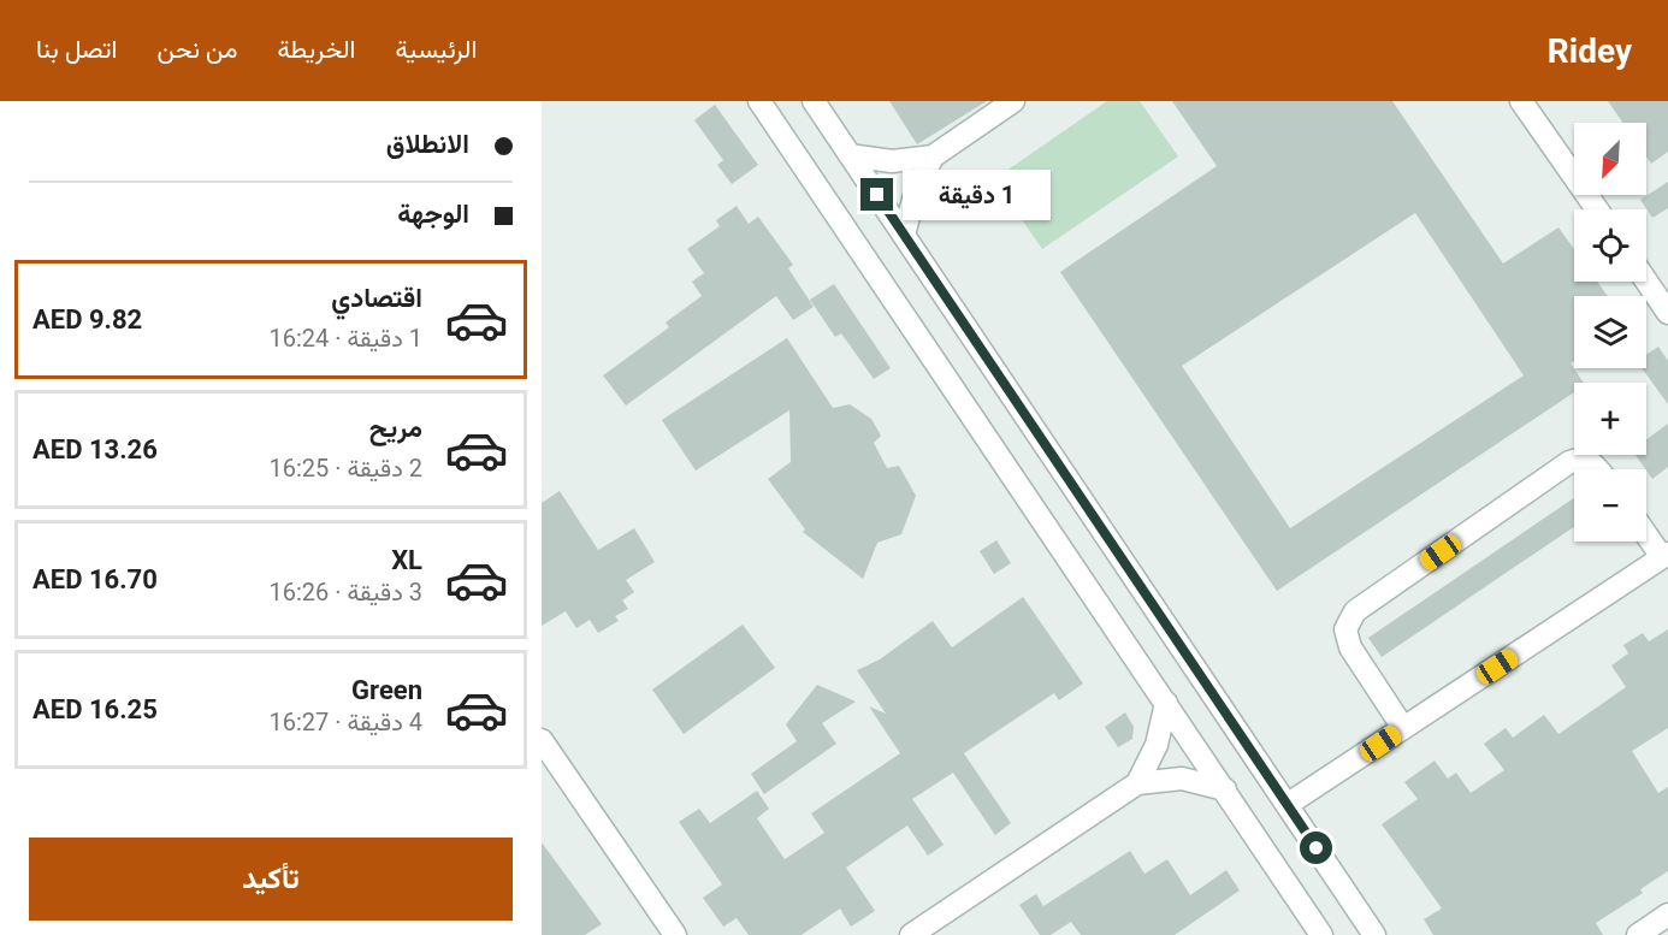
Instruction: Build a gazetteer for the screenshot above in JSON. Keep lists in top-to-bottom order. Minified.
{"north":"bottom left","page":{"header":"Ridey","nav":["الرئيسية","الخريطة","من نحن","اتصل بنا"],"banner":["الانطلاق","الوجهة"],"map_buttons":["+","−"],"bubble":"1 دقيقة","list":[{"name":"اقتصادي","note":"1 دقيقة · 16:24","value":"AED 9.82"},{"name":"مريح","note":"2 دقيقة · 16:25","value":"AED 13.26"},{"name":"XL","note":"3 دقيقة · 16:26","value":"AED 16.70"},{"name":"Green","note":"4 دقيقة · 16:27","value":"AED 16.25"}],"buttons":"تأكيد"}}
